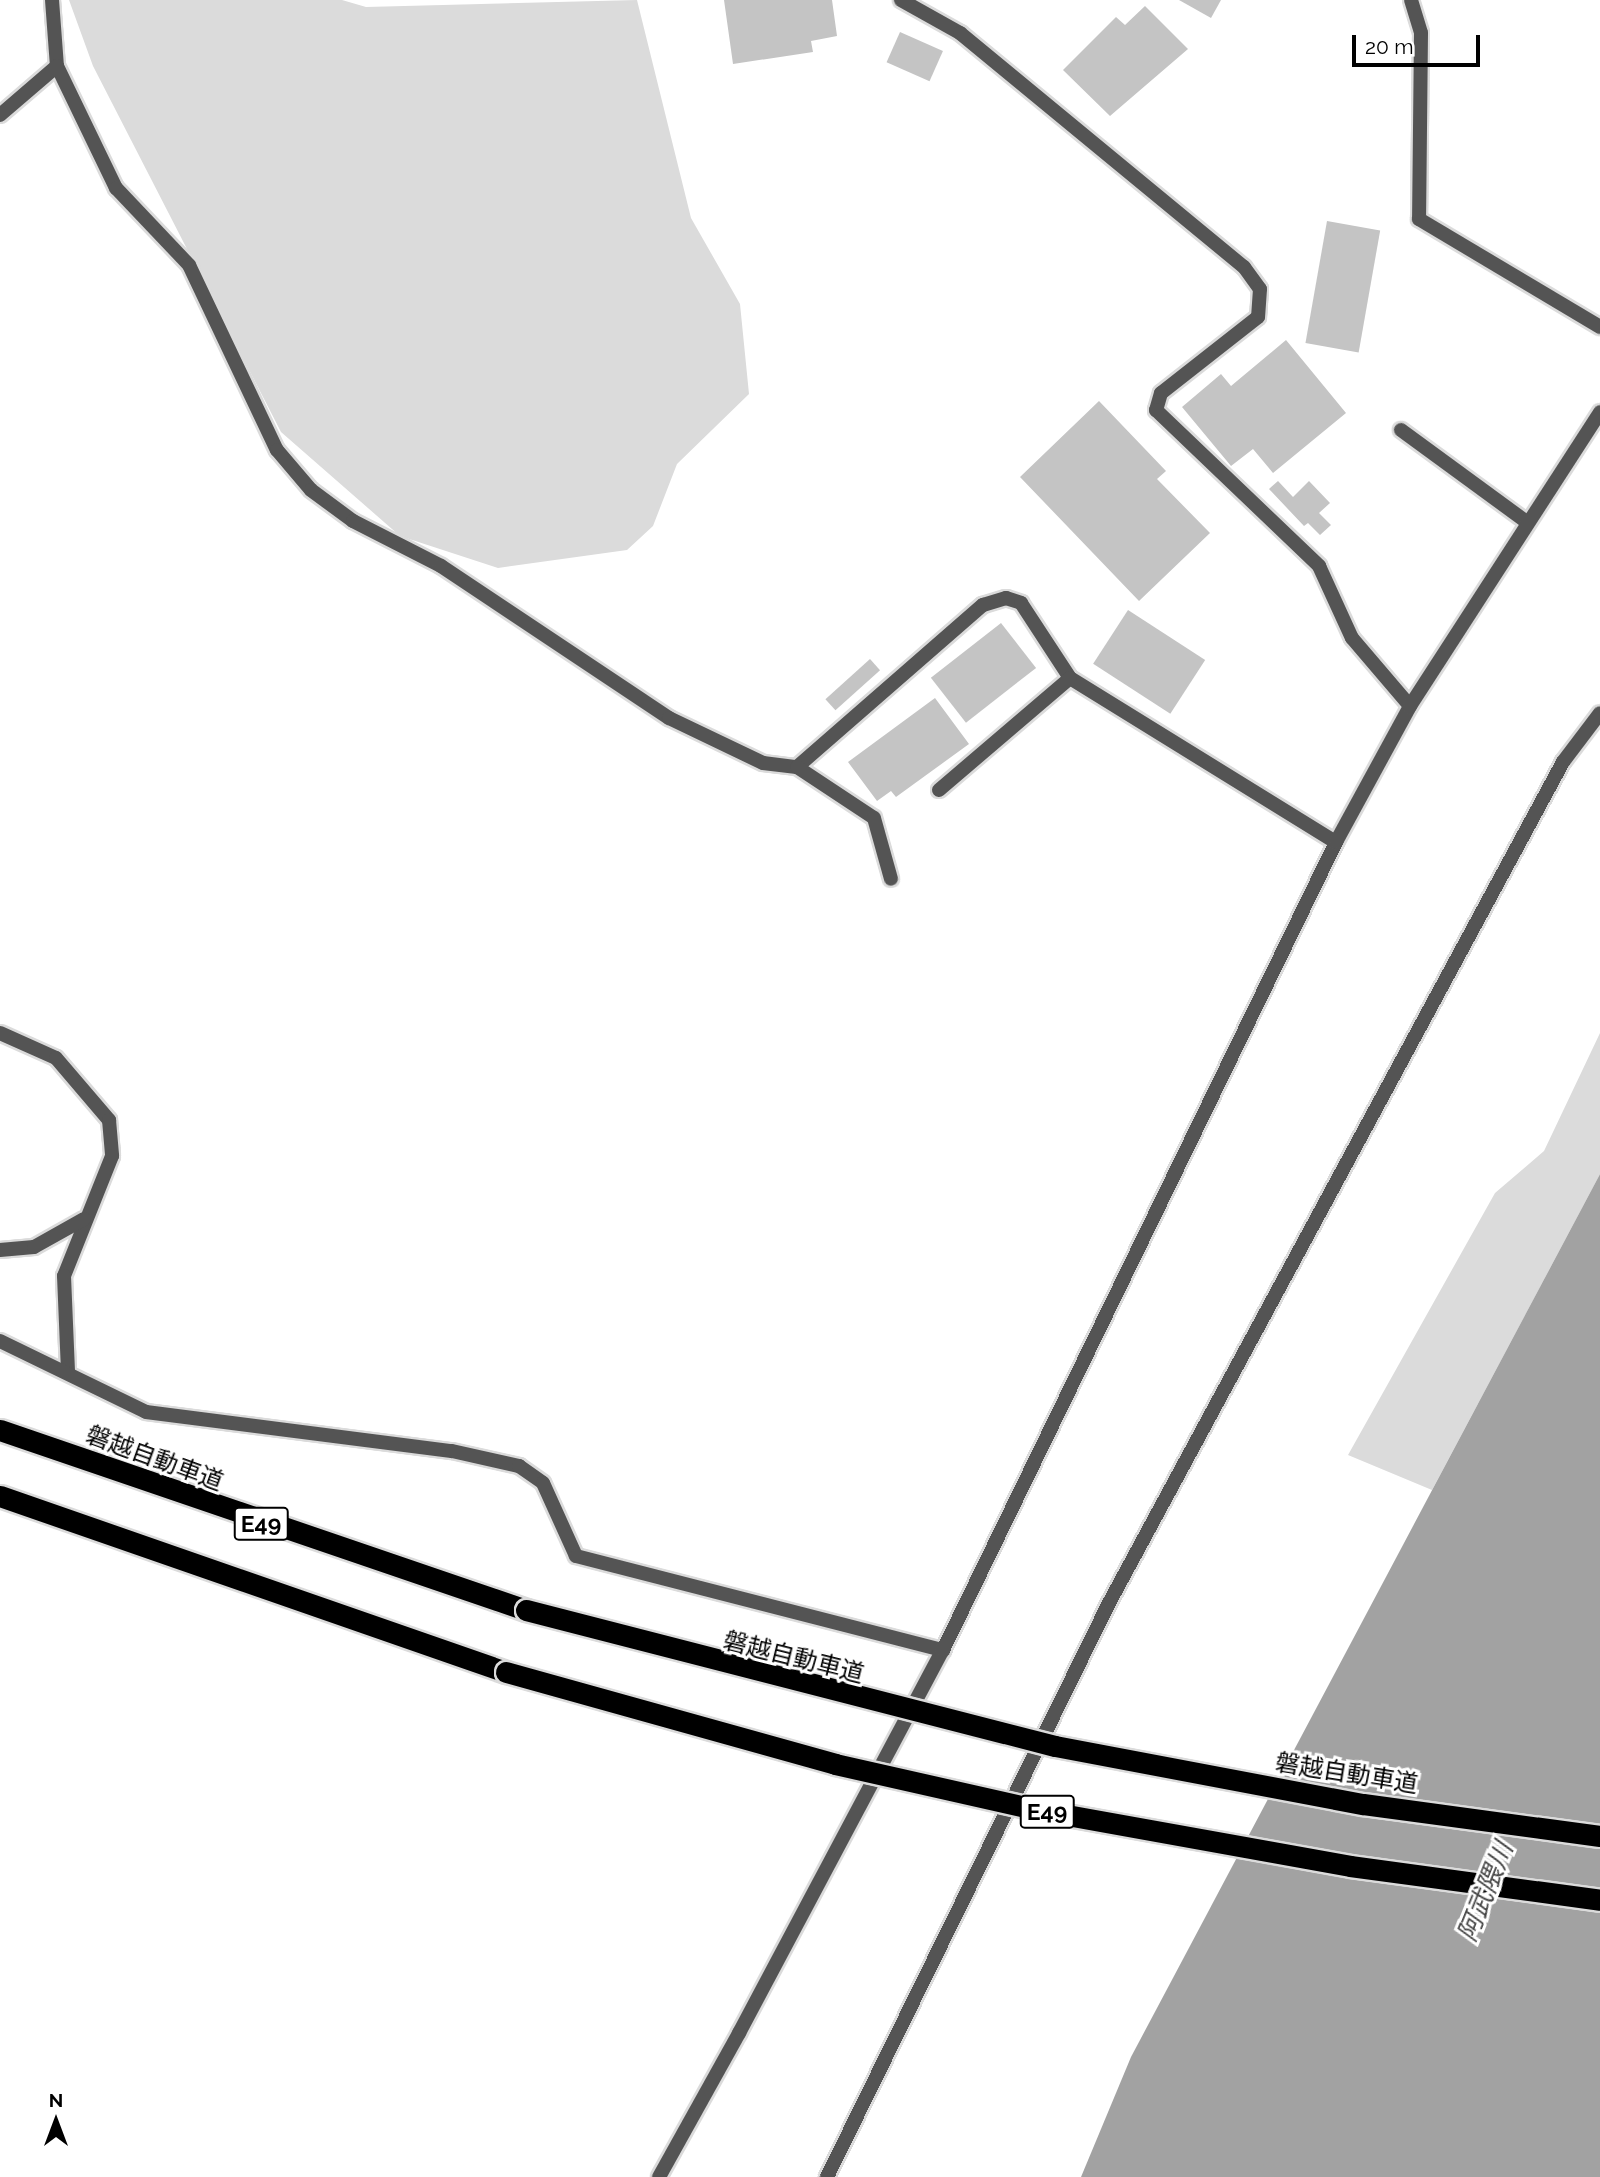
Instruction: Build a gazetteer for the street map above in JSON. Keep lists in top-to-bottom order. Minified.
{"streets":{"highway":["磐越自動車道","E49"]},"water":["阿武隈川"],"scale_bar":"20 m","north":"top"}
